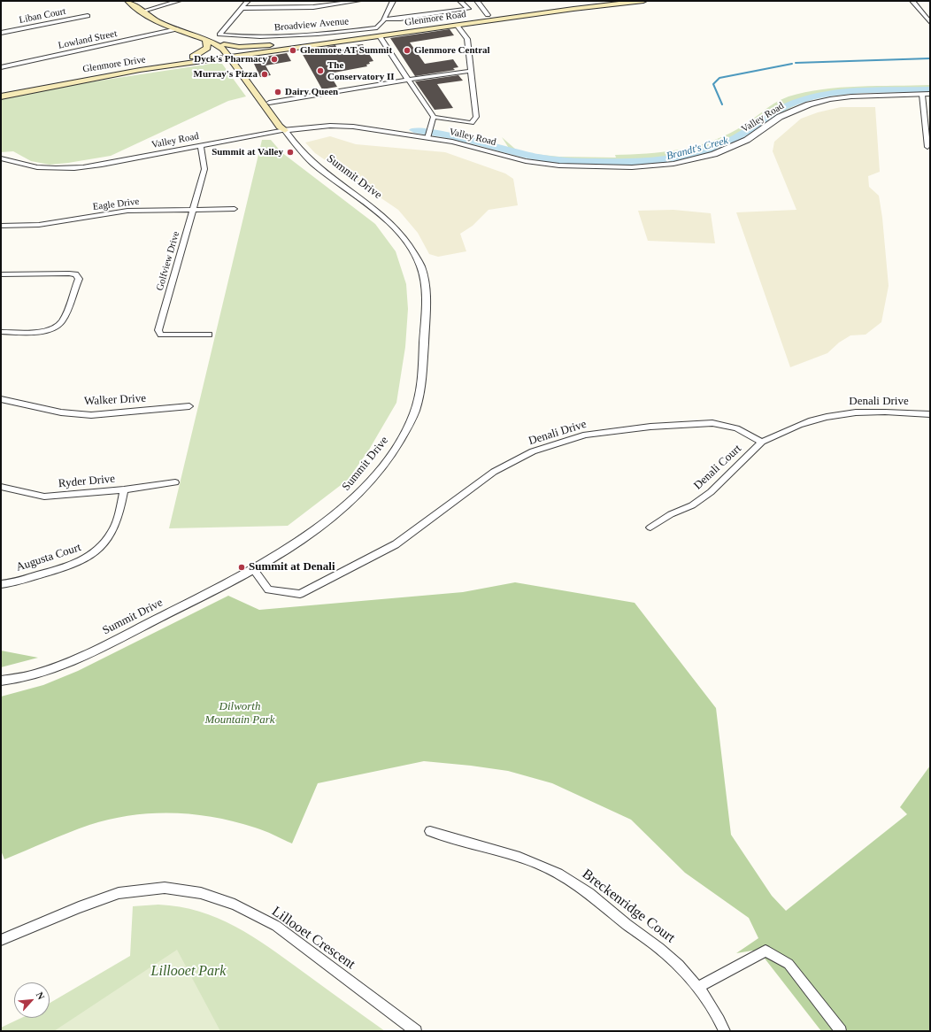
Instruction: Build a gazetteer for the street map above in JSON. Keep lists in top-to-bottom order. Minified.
{"streets":{"main road":["Glenmore Road","Glenmore Drive","Summit Drive"],"street":["Liban Court","Broadview Avenue","Lowland Street","Valley Road","Eagle Drive","Golfview Drive","Walker Drive","Denali Drive","Denali Court","Ryder Drive","Augusta Court","Breckenridge Court","Lillooet Crescent"]},"crossings":[["Glenmore Road","Glenmore Drive"],["Glenmore Road","Summit Drive"],["Glenmore Drive","Summit Drive"],["Valley Road","Summit Drive"],["Valley Road","Golfview Drive"],["Summit Drive","Denali Drive"],["Eagle Drive","Golfview Drive"],["Denali Drive","Denali Court"],["Ryder Drive","Augusta Court"]],"water":["Brandt's Creek"],"parks":["Dilworth Mountain Park","Lillooet Park"],"places":["Glenmore AT Summit","Glenmore Central","Dyck's Pharmacy","The Conservatory II","Murray's Pizza","Dairy Queen","Summit at Valley","Summit at Denali"],"north":"top right"}
